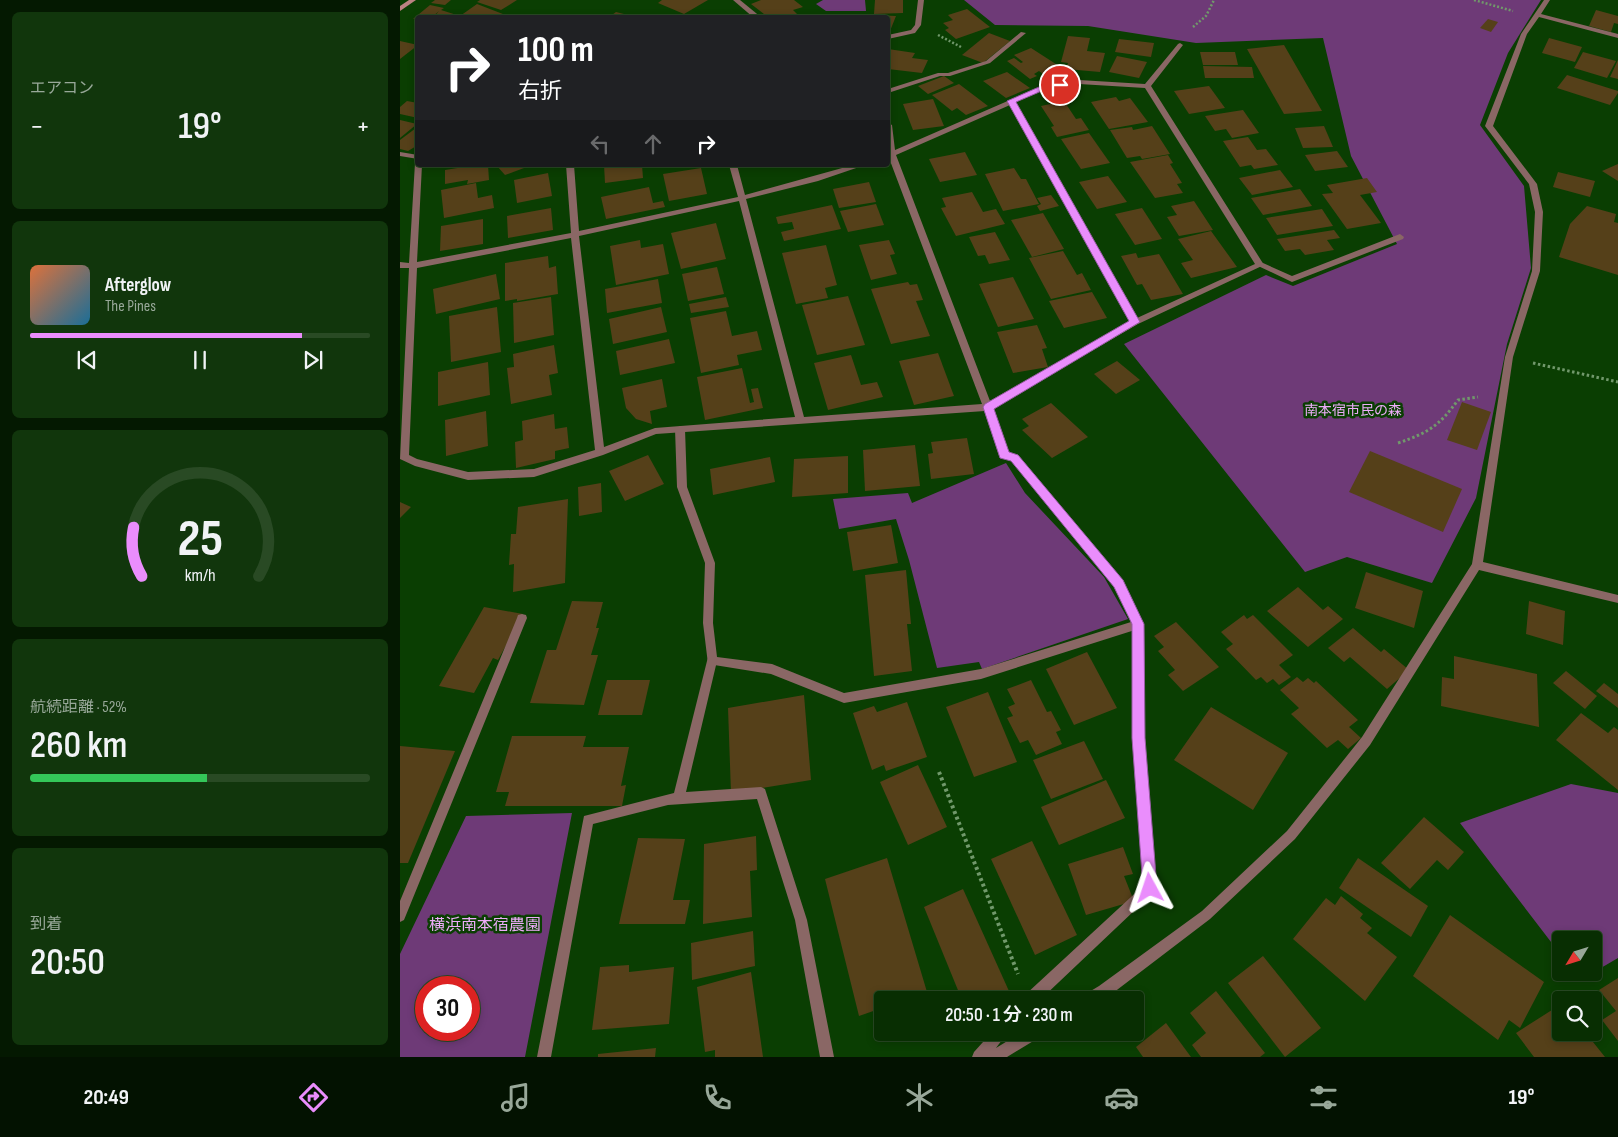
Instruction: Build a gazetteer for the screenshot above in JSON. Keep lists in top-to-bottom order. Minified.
{"parks":["南本宿市民の森","横浜南本宿農園"],"north":"bottom left","page":{"tile":["エアコン",["航続距離 · 52%","260 km"],["到着","20:50"]],"turn":["100 m","右折"],"heat":["−","19°","+"],"song":["Afterglow","The Pines"],"limit":"30","trip":"20:50 · 1 分 · 230 m","tabs":["20:49","19°"],"gauge":["25","km/h"]}}
